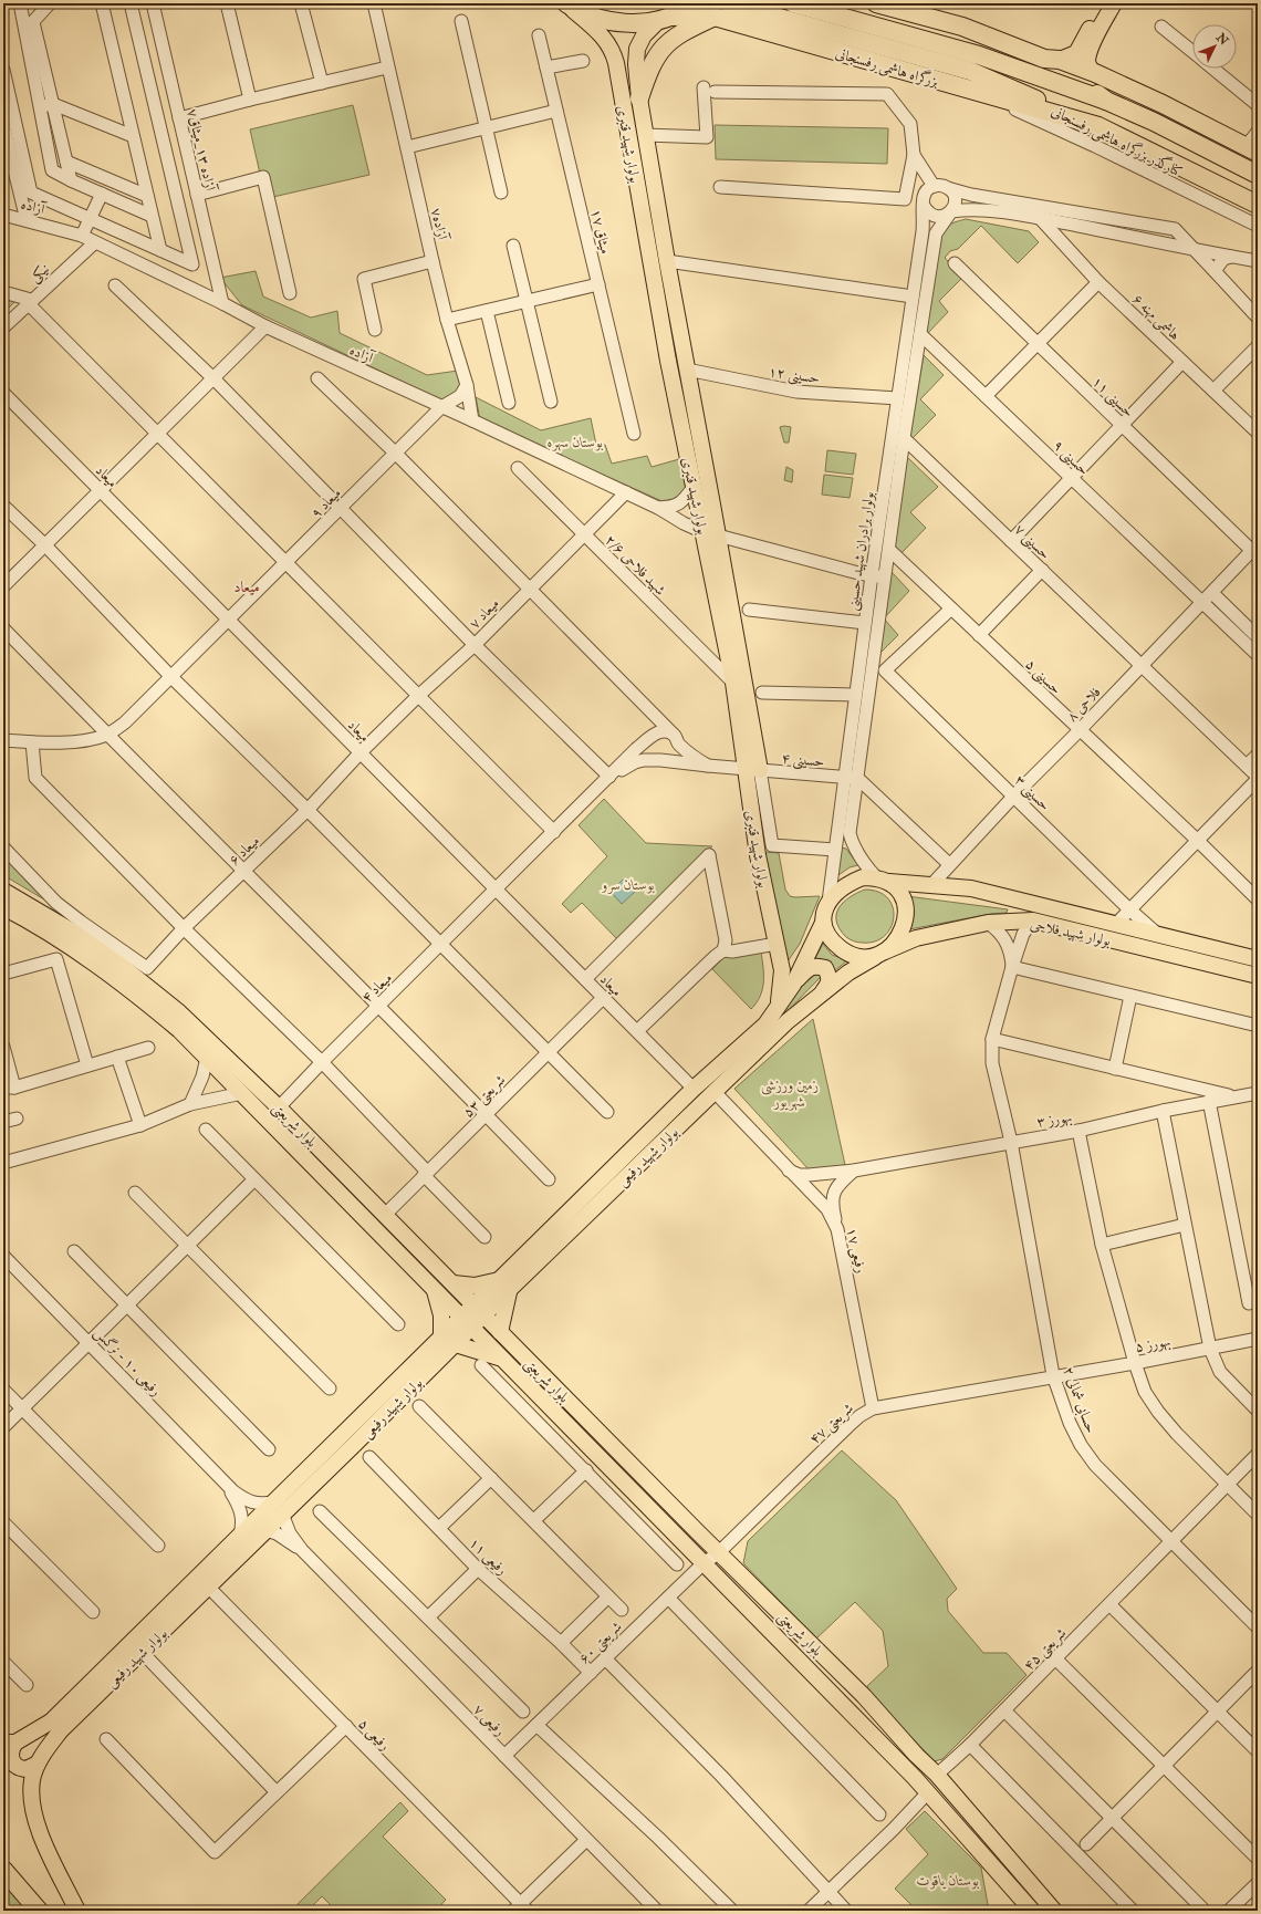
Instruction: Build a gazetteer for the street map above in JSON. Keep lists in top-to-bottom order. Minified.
{"streets":{"highway":["بزرگراه هاشمی رفسنجانی"],"main road":["بولوار شهید قنبری","بولوار شهید فلاحی","بلوار شریعتی","بولوار شهید رفیعی"],"street":["کنارگذر بزرگراه هاشمی رفسنجانی","آزاده ۱۳_میثاق۷","آزاده","آزاده۷","میثاق ۱۷","نیکی","هاشمی مهنه ۶","حسینی ۱۲","حسینی ۱۱","حسینی ۹","میعاد","میعاد ۹","حسینی ۷","بولوار برادران شهید حسینی","شهید فلاحی ۲/۶","میعاد ۷","حسینی ۵","فلاحی ۸","حسینی ۴","حسینی ۳","میعاد ۶","میعاد ۴","شریعتی ۵۳","بهورز ۳","رفیعی ۱۷","بهورز ۵","رفیعی ۱۰ - نرگس","حسابی شمالی ۲","شریعتی ۴۷","رفیعی ۱۱","شریعتی ۶۰","شریعتی ۴۵","رفیعی ۷","رفیعی ۵"]},"crossings":[["بزرگراه هاشمی رفسنجانی","کنارگذر بزرگراه هاشمی رفسنجانی"],["بزرگراه هاشمی رفسنجانی","بولوار شهید قنبری"],["بولوار شهید قنبری","آزاده"],["بولوار شهید قنبری","حسینی ۱۲"],["بولوار شهید قنبری","بولوار برادران شهید حسینی"],["بولوار شهید قنبری","شهید فلاحی ۲/۶"],["بولوار شهید قنبری","حسینی ۴"],["بولوار شهید قنبری","بولوار شهید رفیعی"],["آزاده ۱۳_میثاق۷","آزاده"],["آزاده","آزاده۷"],["آزاده","نیکی"],["آزاده","میعاد ۹"],["آزاده","بولوار برادران شهید حسینی"],["آزاده","میعاد ۷"],["آزاده۷","میعاد ۹"],["حسینی ۱۲","بولوار برادران شهید حسینی"],["حسینی ۱۱","فلاحی ۸"],["حسینی ۹","بولوار برادران شهید حسینی"],["حسینی ۹","فلاحی ۸"],["میعاد","میعاد ۹"],["میعاد","میعاد ۷"],["میعاد","میعاد ۶"],["میعاد","میعاد ۴"],["میعاد","شریعتی ۵۳"],["میعاد","بولوار شهید رفیعی"],["حسینی ۷","بولوار برادران شهید حسینی"],["حسینی ۷","فلاحی ۸"],["بولوار برادران شهید حسینی","حسینی ۵"],["بولوار برادران شهید حسینی","حسینی ۴"],["بولوار برادران شهید حسینی","بولوار شهید فلاحی"],["بولوار برادران شهید حسینی","بولوار شهید رفیعی"],["شهید فلاحی ۲/۶","میعاد ۷"],["میعاد ۷","میعاد ۶"],["حسینی ۵","فلاحی ۸"],["حسینی ۵","حسینی ۳"],["فلاحی ۸","حسینی ۳"],["فلاحی ۸","بولوار شهید فلاحی"],["حسینی ۴","میعاد ۴"],["حسینی ۳","بولوار شهید فلاحی"],["بولوار شهید فلاحی","بولوار شهید رفیعی"],["بولوار شهید فلاحی","حسابی شمالی ۲"],["میعاد ۴","بلوار شریعتی"],["شریعتی ۵۳","بلوار شریعتی"],["بهورز ۳","رفیعی ۱۷"],["بهورز ۳","حسابی شمالی ۲"],["بلوار شریعتی","بولوار شهید رفیعی"],["بلوار شریعتی","شریعتی ۴۷"],["بلوار شریعتی","شریعتی ۶۰"],["بلوار شریعتی","شریعتی ۴۵"],["بولوار شهید رفیعی","رفیعی ۱۷"],["بولوار شهید رفیعی","رفیعی ۵"],["رفیعی ۱۷","شریعتی ۴۷"],["بهورز ۵","حسابی شمالی ۲"],["بهورز ۵","شریعتی ۴۷"],["حسابی شمالی ۲","شریعتی ۴۷"],["حسابی شمالی ۲","شریعتی ۴۵"],["شریعتی ۴۷","شریعتی ۶۰"],["رفیعی ۱۱","شریعتی ۶۰"],["شریعتی ۶۰","رفیعی ۷"]],"districts":["میعاد"],"parks":["بوستان سهره","بوستان سرو","زمین ورزشی شهریور","بوستان یاقوت"],"north":"top right"}
